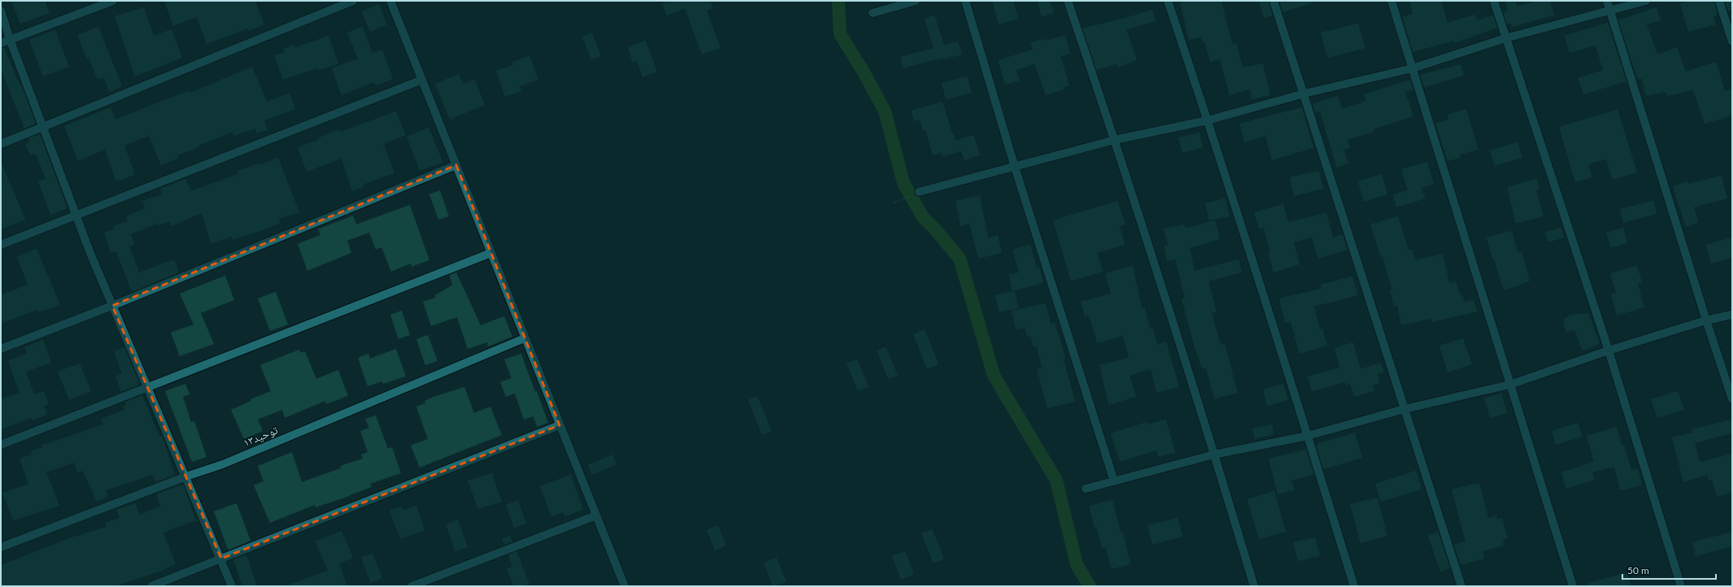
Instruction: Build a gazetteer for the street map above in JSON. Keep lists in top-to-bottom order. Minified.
{"streets":{"street":["توحید۱۳"]},"scale_bar":"50 m"}
